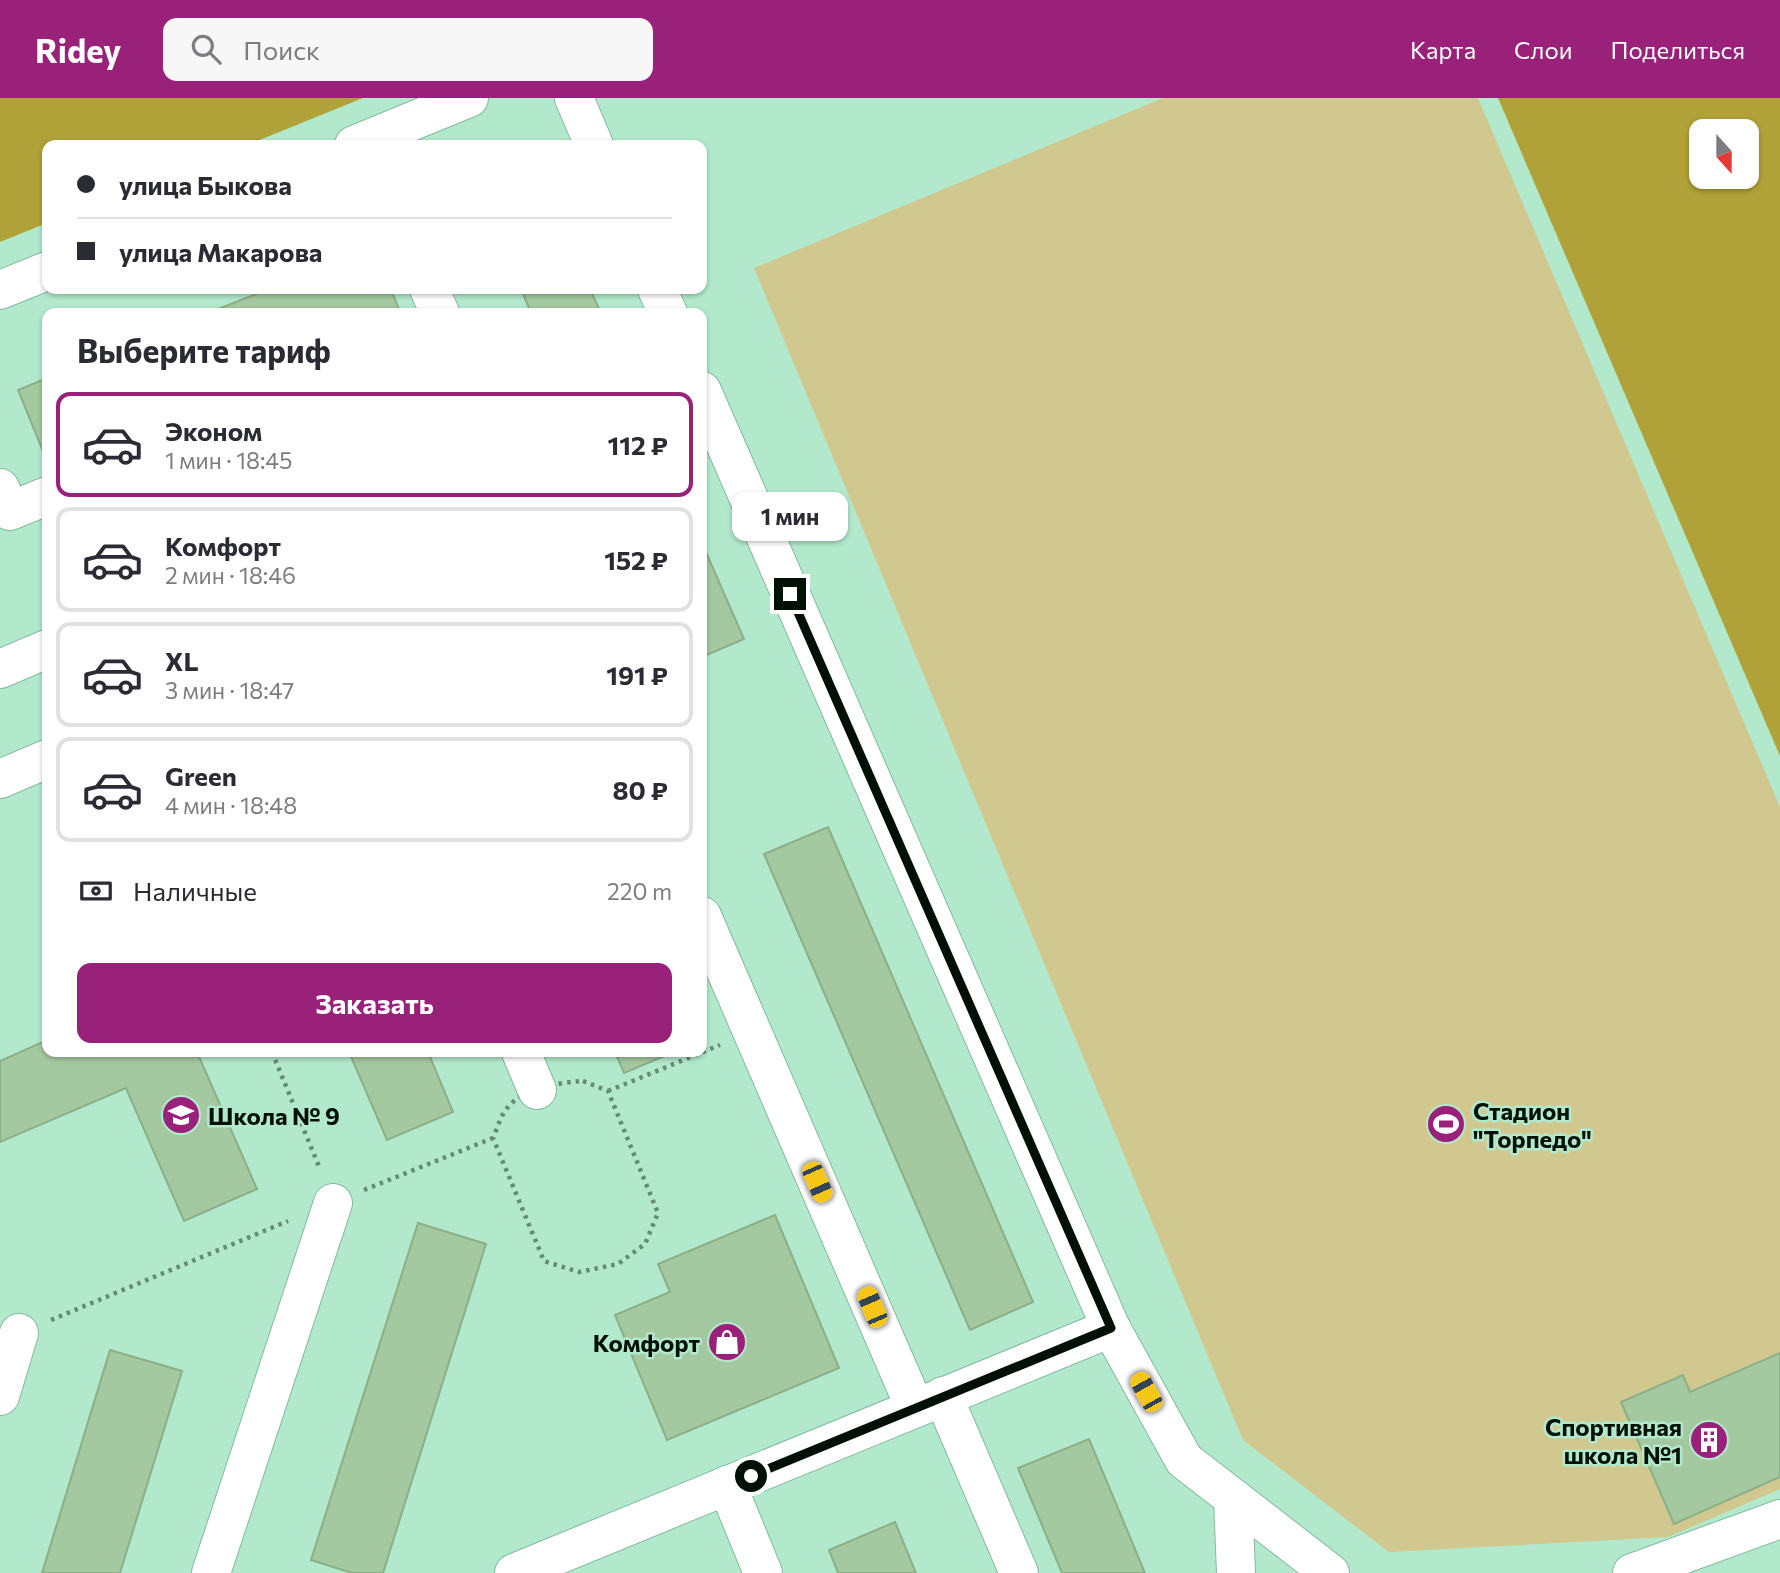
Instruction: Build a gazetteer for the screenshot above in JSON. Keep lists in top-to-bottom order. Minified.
{"places":{"school or university":["Школа № 9"],"sports":["Стадион \"Торпедо\""],"shop":["Комфорт"],"building":["Спортивная школа №1"]},"north":"bottom","page":{"header":"Ridey","search":"Поиск","nav":["Карта","Слои","Поделиться"],"banner":["улица Быкова","улица Макарова"],"heading":"Выберите тариф","list":[{"name":"Эконом","note":"1 мин · 18:45","value":"112 ₽"},{"name":"Комфорт","note":"2 мин · 18:46","value":"152 ₽"},{"name":"XL","note":"3 мин · 18:47","value":"191 ₽"},{"name":"Green","note":"4 мин · 18:48","value":"80 ₽"}],"bubble":"1 мин","pay":["Наличные","220 m"],"buttons":"Заказать"}}
